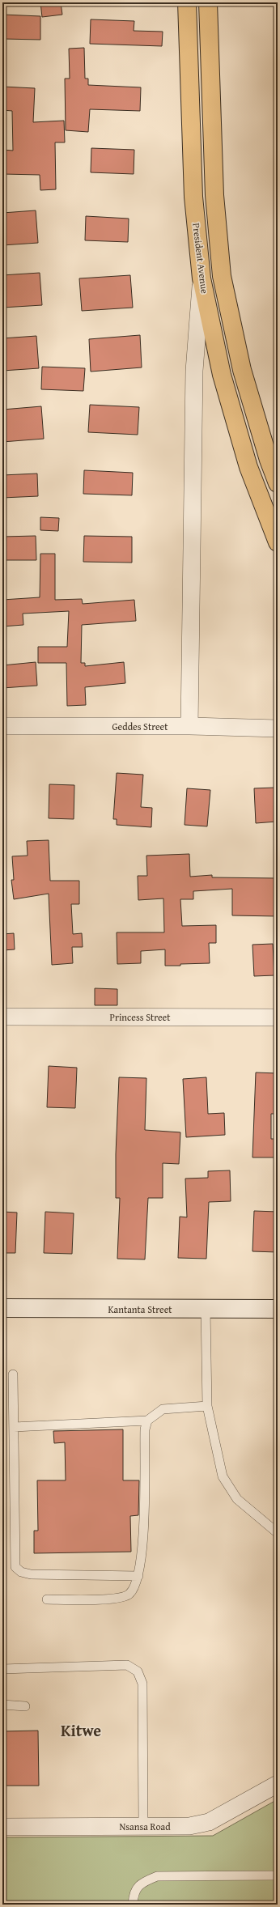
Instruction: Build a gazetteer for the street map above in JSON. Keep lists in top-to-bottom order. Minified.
{"streets":{"highway":["President Avenue"],"street":["Geddes Street","Princess Street","Kantanta Street","Nsansa Road"]},"districts":["Kitwe"]}
